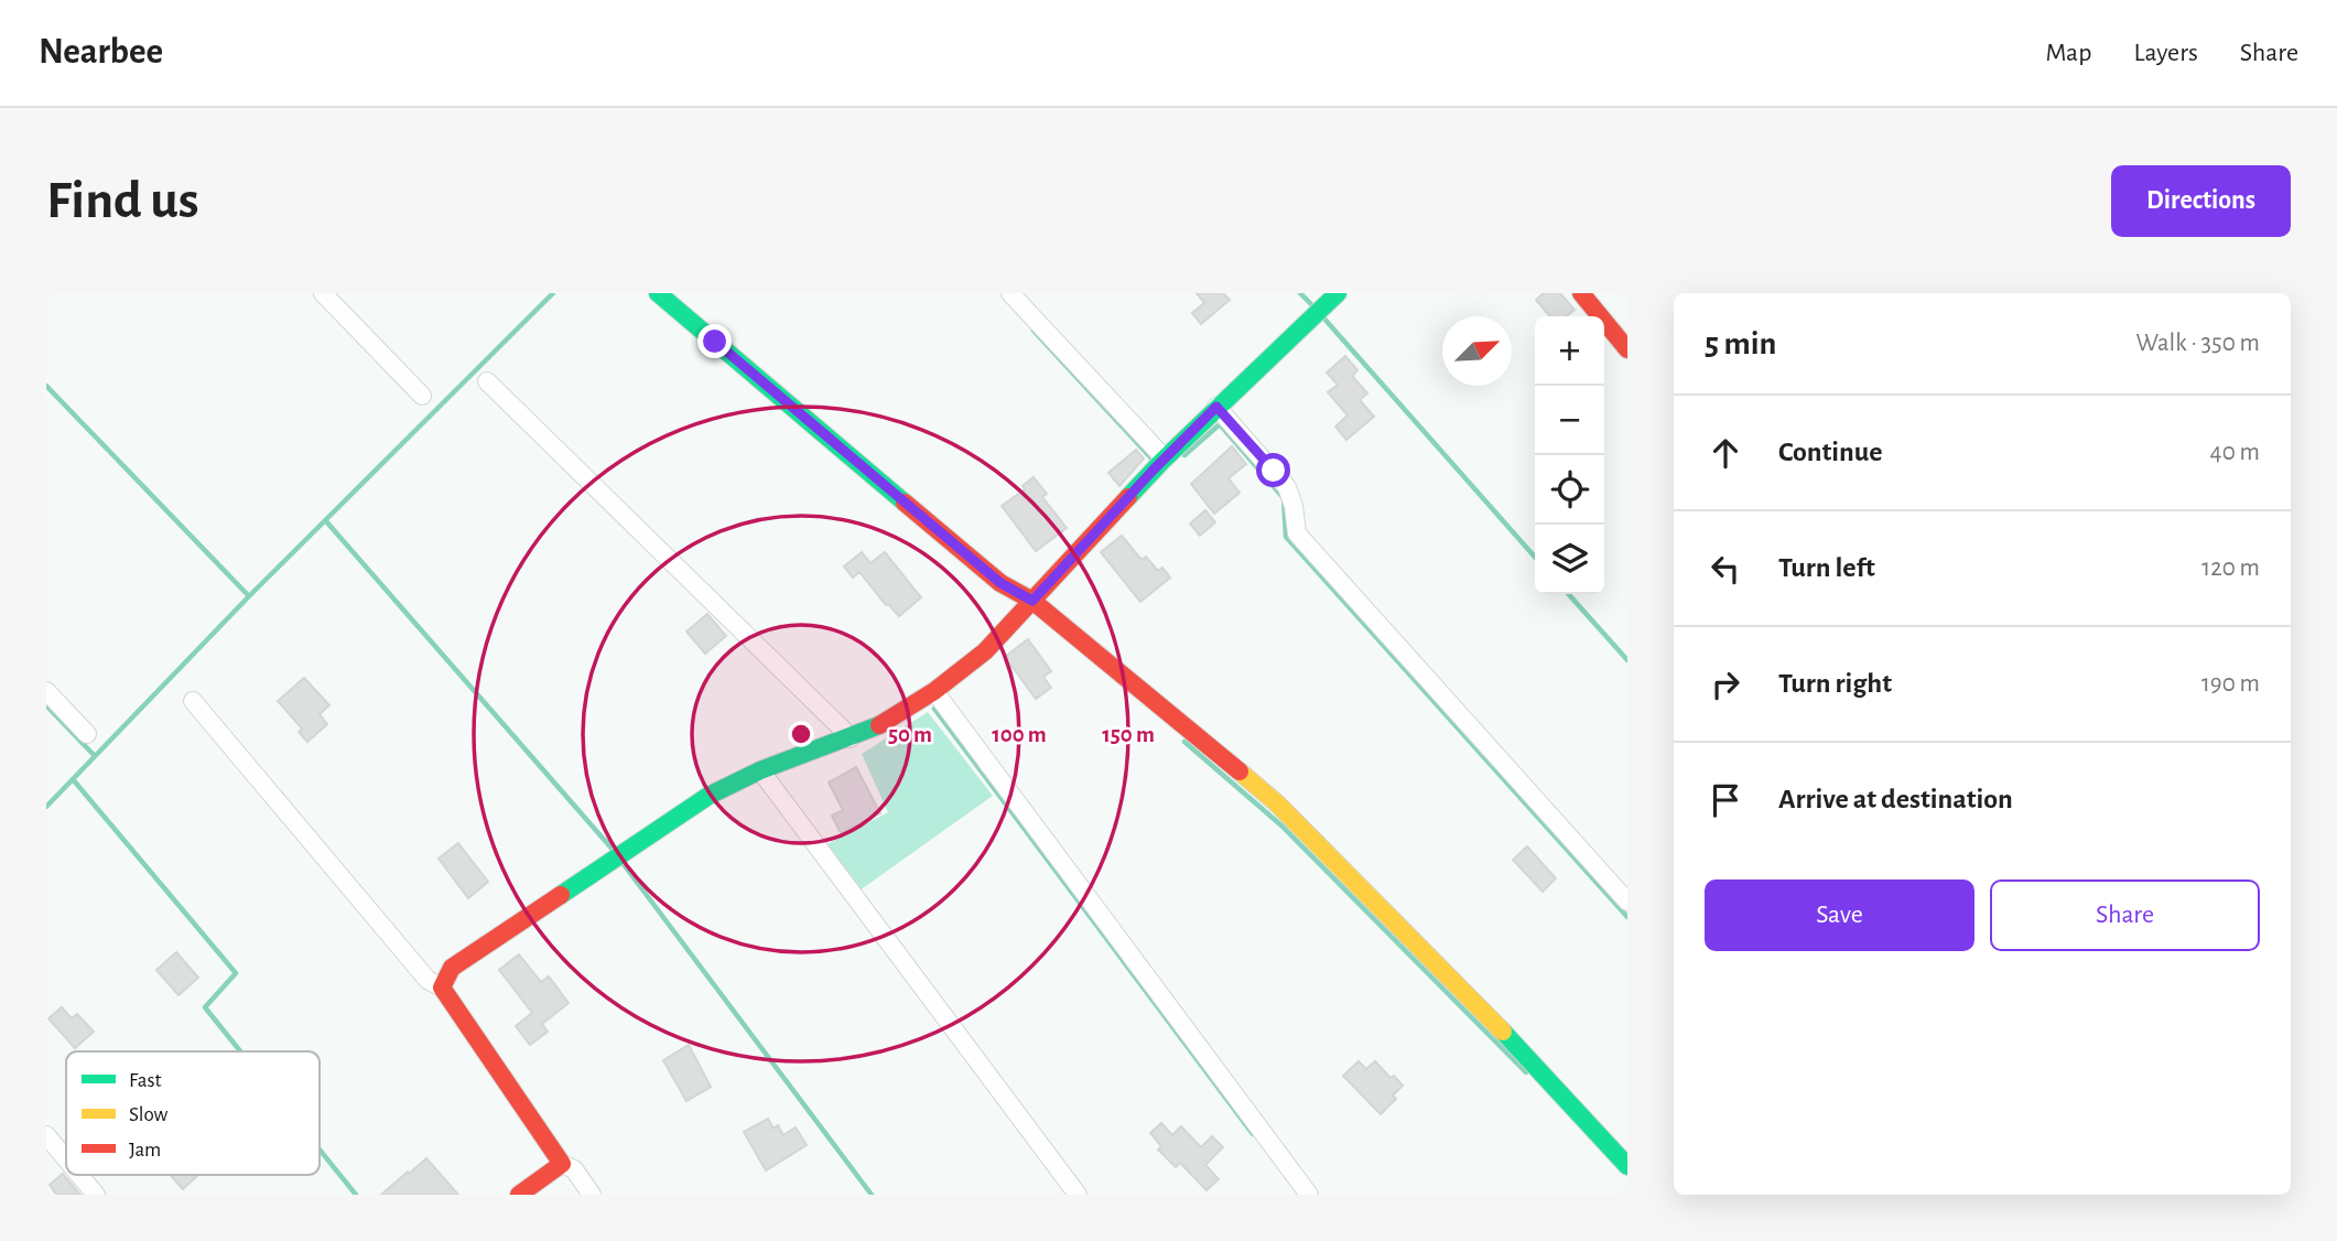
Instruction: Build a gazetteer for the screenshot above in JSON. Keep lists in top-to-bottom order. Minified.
{"legend":["Fast","Slow","Jam"],"north":"top right","page":{"header":"Nearbee","nav":["Map","Layers","Share"],"buttons":["Directions",["Save","Share"]],"title":"Find us","heading":["5 min","Walk · 350 m"],"map_buttons":["+","−"],"list":[["Continue","40 m"],["Turn left","120 m"],["Turn right","190 m"],"Arrive at destination"]},"rings":["50 m","100 m","150 m"]}
